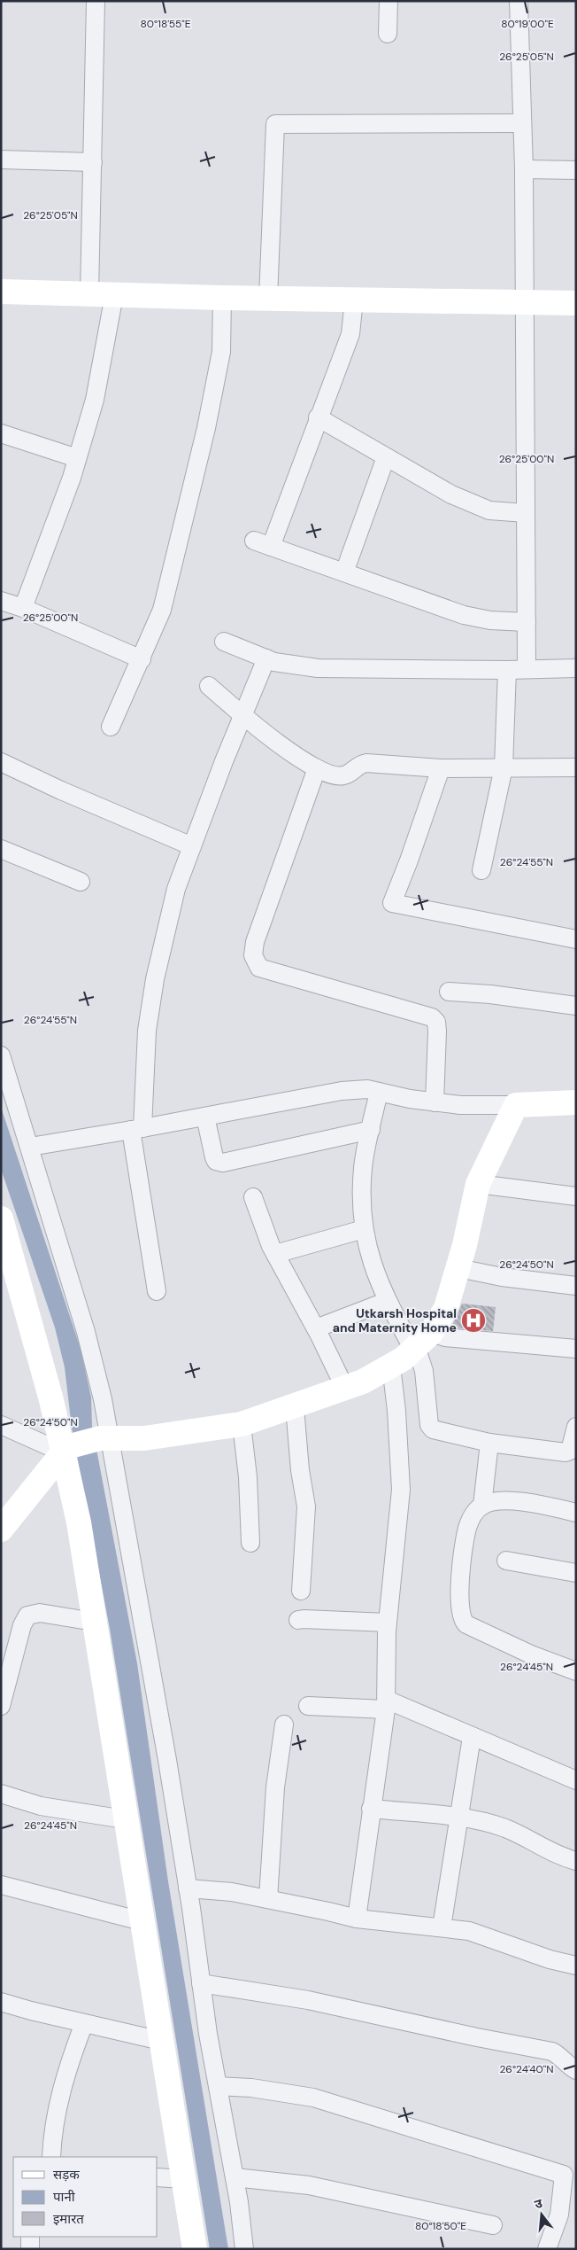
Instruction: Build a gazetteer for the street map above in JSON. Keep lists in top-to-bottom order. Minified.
{"places":{"hospital":["Utkarsh Hospital and Maternity Home"]},"legend":["सड़क","पानी","इमारत"],"north":"top","coordinates":["80°18'55\"E","80°19'00\"E","26°25'05\"N","26°25'00\"N","26°24'55\"N","26°24'50\"N","26°24'45\"N","26°24'40\"N","80°18'50\"E"]}
